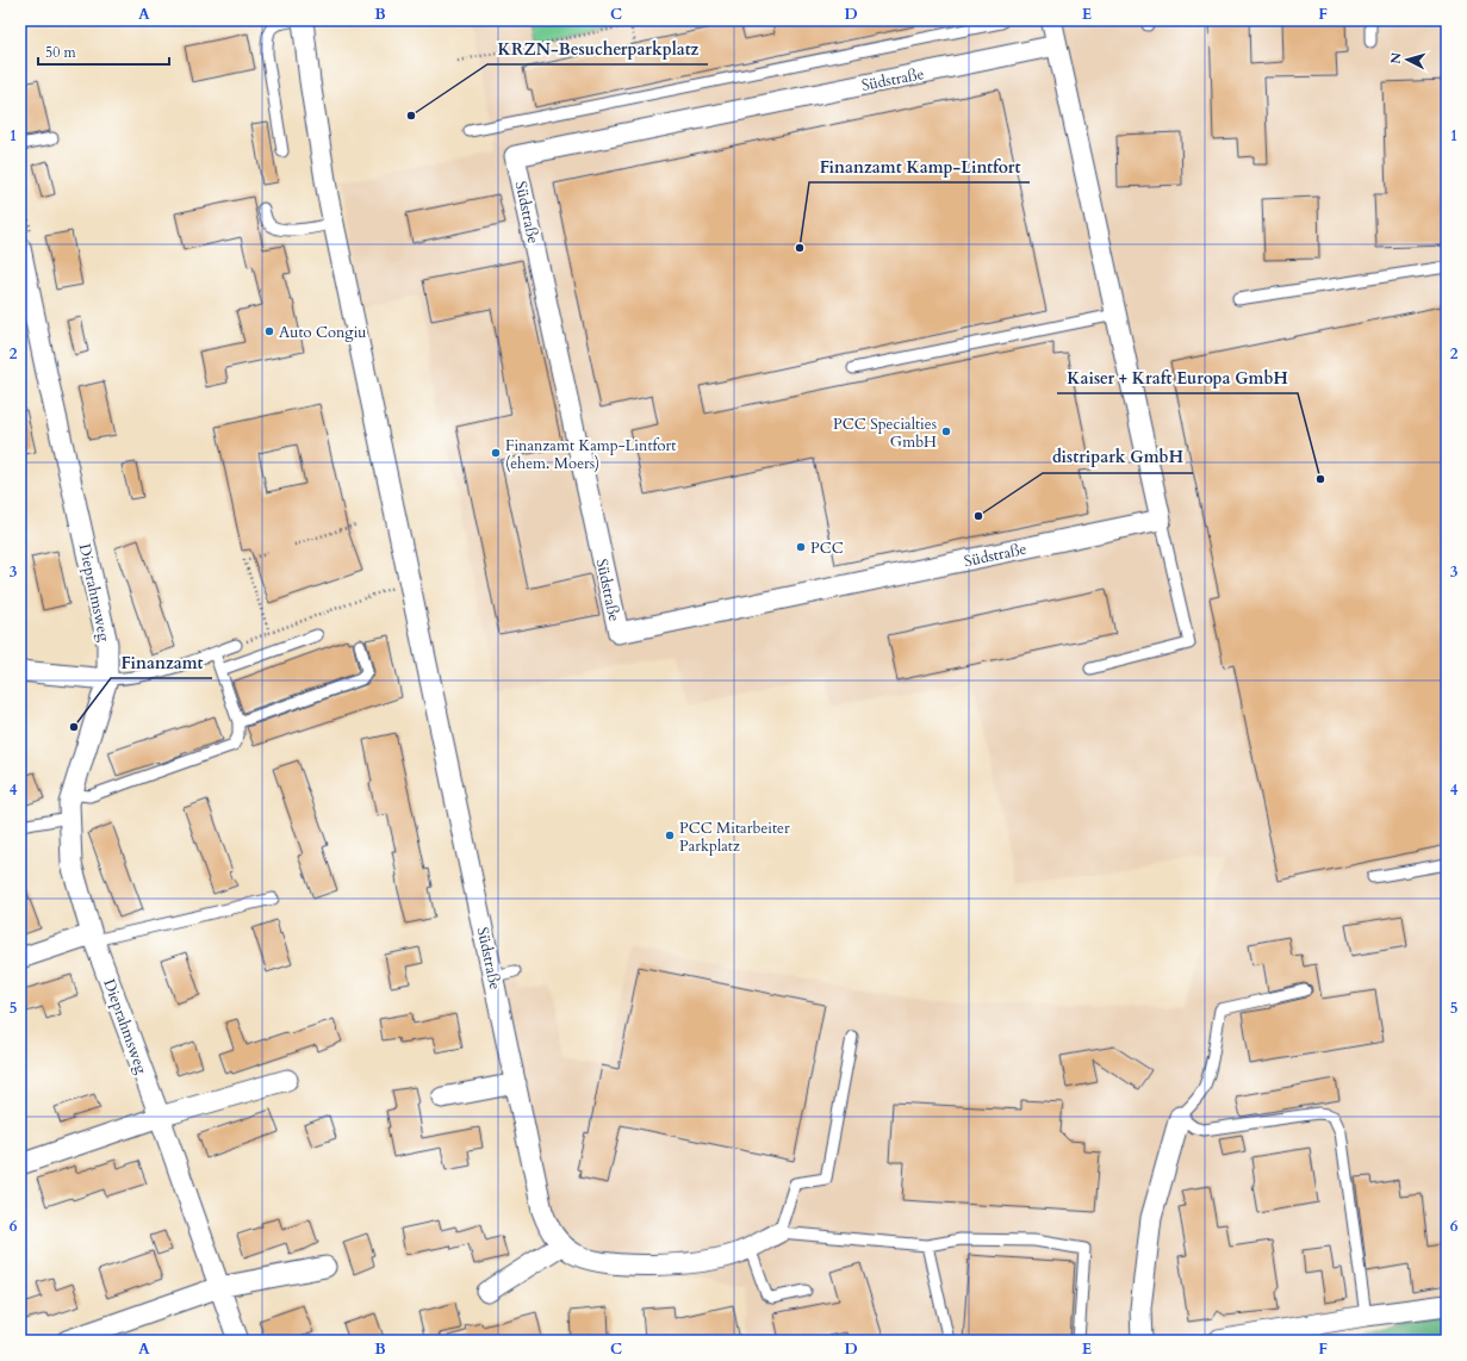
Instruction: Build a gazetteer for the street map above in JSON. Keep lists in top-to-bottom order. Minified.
{"streets":{"street":["Südstraße","Dieprahmsweg"]},"places":["KRZN-Besucherparkplatz","Finanzamt Kamp-Lintfort","Auto Congiu","PCC Specialties GmbH","Finanzamt Kamp-Lintfort (ehem. Moers)","Kaiser + Kraft Europa GmbH","distripark GmbH","PCC","Finanzamt","PCC Mitarbeiter Parkplatz"],"scale_bar":"50 m","north":"left","grid":{"columns":["A","B","C","D","E","F"],"rows":["1","2","3","4","5","6"]}}
